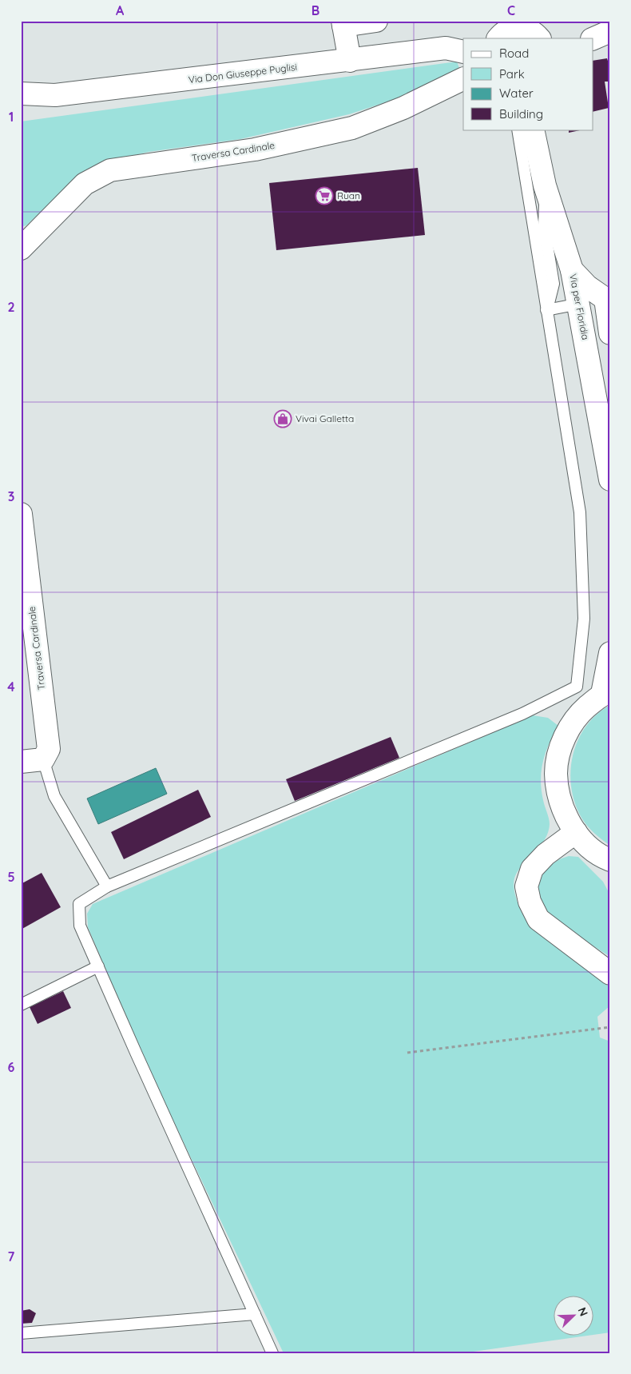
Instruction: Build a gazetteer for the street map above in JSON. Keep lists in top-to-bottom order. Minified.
{"streets":{"street":["Via Don Giuseppe Puglisi","Traversa Cardinale","Via per Floridia"]},"places":{"supermarket":["Ruan"],"shop":["Vivai Galletta"]},"legend":["Road","Park","Water","Building"],"north":"top right","grid":{"columns":["A","B","C"],"rows":["1","2","3","4","5","6","7"]}}
